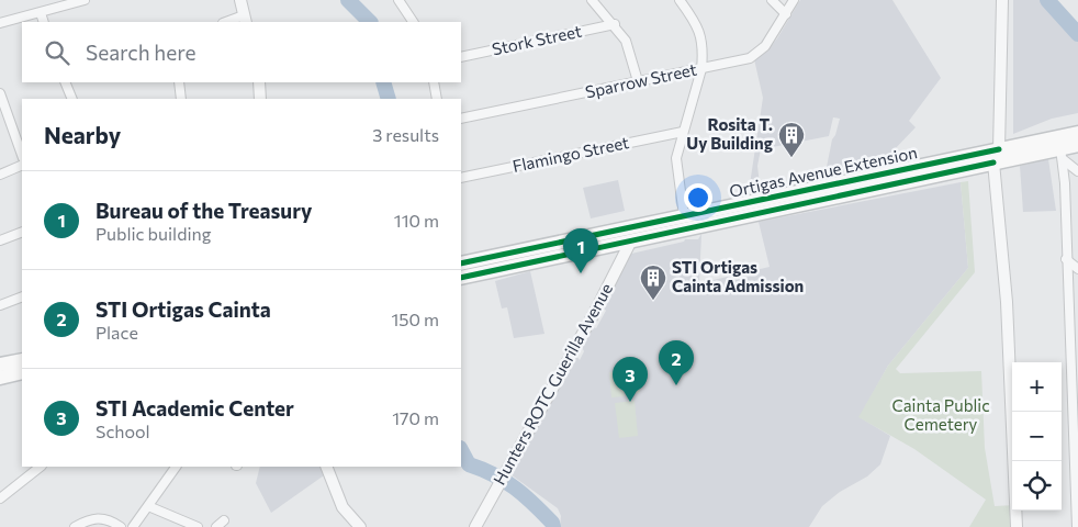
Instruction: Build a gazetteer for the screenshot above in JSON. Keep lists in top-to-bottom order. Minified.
{"streets":{"main road":["Ortigas Avenue Extension"],"street":["Stork Street","Sparrow Street","Flamingo Street","Hunters ROTC Guerilla Avenue"]},"crossings":[["Ortigas Avenue Extension","Hunters ROTC Guerilla Avenue"]],"parks":["Cainta Public Cemetery"],"places":{"building":["Rosita T. Uy Building","STI Ortigas Cainta Admission"]},"page":{"search":"Search here","heading":["Nearby","3 results"],"list":[{"mark":"1","name":"Bureau of the Treasury","note":"Public building","value":"110 m"},{"mark":"2","name":"STI Ortigas Cainta","note":"Place","value":"150 m"},{"mark":"3","name":"STI Academic Center","note":"School","value":"170 m"}],"pins":["1","2","3"],"map_buttons":["+","−"]}}
